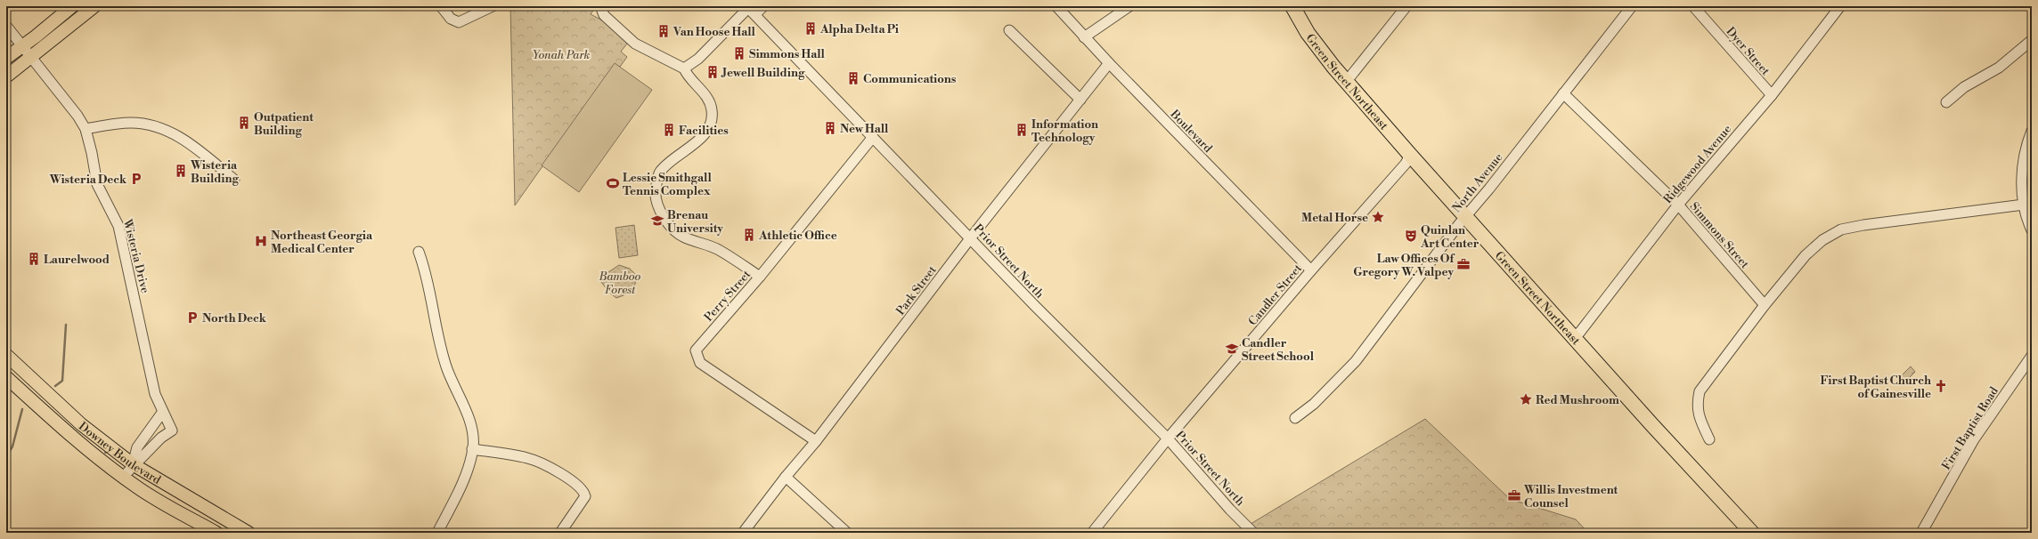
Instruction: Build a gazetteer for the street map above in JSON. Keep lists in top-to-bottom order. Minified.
{"streets":{"highway":["Green Street Northeast"],"main road":["Downey Boulevard"],"street":["Dyer Street","Boulevard","Ridgewood Avenue","North Avenue","Simmons Street","Wisteria Drive","Prior Street North","Park Street","Candler Street","Perry Street","First Baptist Road"]},"crossings":[["Dyer Street","Ridgewood Avenue"],["Green Street Northeast","Ridgewood Avenue"],["Green Street Northeast","North Avenue"],["Green Street Northeast","Candler Street"],["Boulevard","Park Street"],["Boulevard","Candler Street"],["Ridgewood Avenue","Simmons Street"],["North Avenue","Simmons Street"],["Wisteria Drive","Downey Boulevard"],["Prior Street North","Park Street"],["Prior Street North","Candler Street"],["Prior Street North","Perry Street"],["Park Street","Perry Street"]],"parks":["Yonah Park","Bamboo Forest"],"places":{"building":["Alpha Delta Pi","Van Hoose Hall","Simmons Hall","Jewell Building","Communications","Outpatient Building","New Hall","Facilities","Information Technology","Wisteria Building","Athletic Office","Laurelwood"],"parking":["Wisteria Deck","North Deck"],"sports":["Lessie Smithgall Tennis Complex"],"place":["Metal Horse","Red Mushroom"],"school or university":["Brenau University","Candler Street School"],"theatre":["Quinlan Art Center"],"hospital":["Northeast Georgia Medical Center"],"office":["Law Offices Of Gregory W. Valpey","Willis Investment Counsel"],"church":["First Baptist Church of Gainesville"]}}
